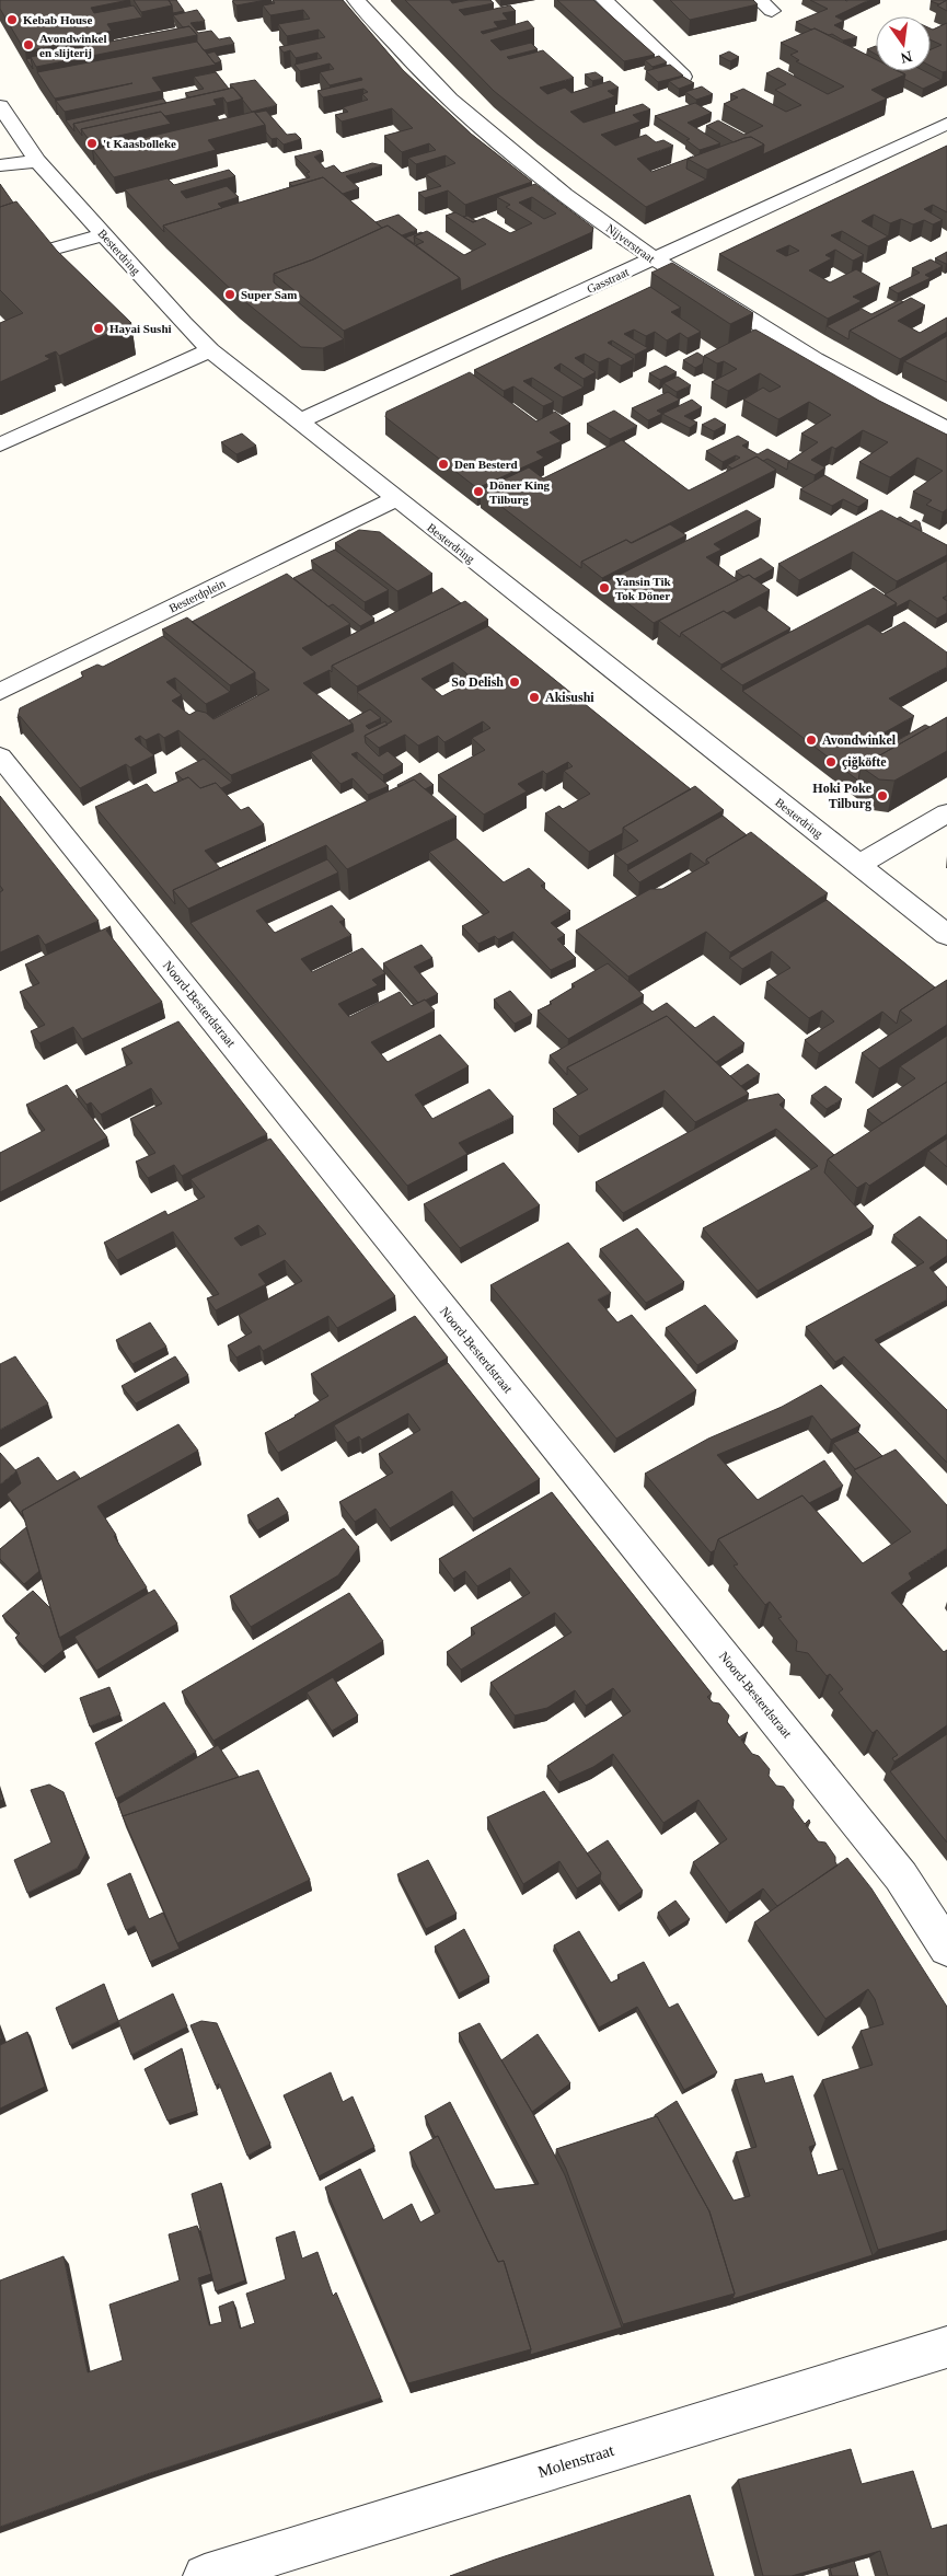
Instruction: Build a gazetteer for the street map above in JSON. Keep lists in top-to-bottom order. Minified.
{"streets":{"street":["Nijverstraat","Besterdring","Gasstraat","Besterdplein","Noord-Besterdstraat","Molenstraat"]},"crossings":[["Nijverstraat","Gasstraat"],["Besterdring","Gasstraat"],["Besterdring","Besterdplein"]],"places":["Kebab House","Avondwinkel en slijterij","'t Kaasbolleke","Super Sam","Hayai Sushi","Den Besterd","Döner King Tilburg","Yansin Tik Tok Döner","So Delish","Akisushi","Avondwinkel","çiğköfte","Hoki Poke Tilburg"],"north":"bottom"}
